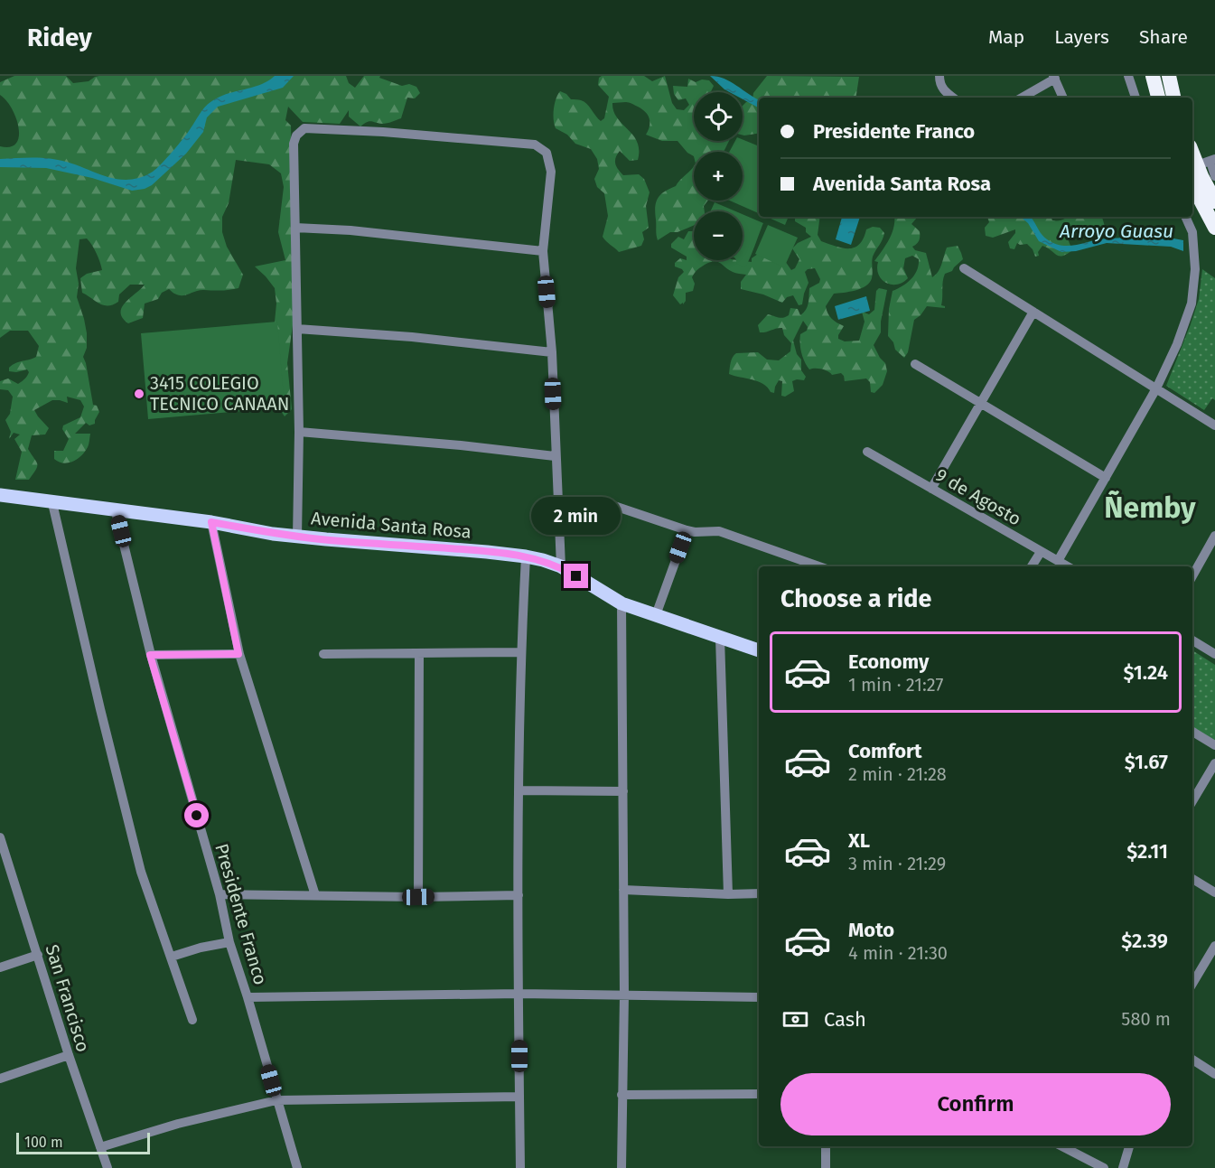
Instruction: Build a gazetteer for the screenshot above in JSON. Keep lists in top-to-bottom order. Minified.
{"streets":{"main road":["Avenida Santa Rosa"],"street":["9 de Agosto","Presidente Franco","San Francisco"]},"crossings":[["Avenida Santa Rosa","Presidente Franco"]],"districts":["Ñemby"],"water":["Arroyo Guasu"],"places":["3415 COLEGIO TECNICO CANAAN"],"scale_bar":"100 m","page":{"header":"Ridey","nav":["Map","Layers","Share"],"map_buttons":["+","−"],"banner":["Presidente Franco","Avenida Santa Rosa"],"bubble":"2 min","heading":"Choose a ride","list":[{"name":"Economy","note":"1 min · 21:27","value":"$1.24"},{"name":"Comfort","note":"2 min · 21:28","value":"$1.67"},{"name":"XL","note":"3 min · 21:29","value":"$2.11"},{"name":"Moto","note":"4 min · 21:30","value":"$2.39"}],"pay":["Cash","580 m"],"buttons":"Confirm","scale":"100 m"}}
